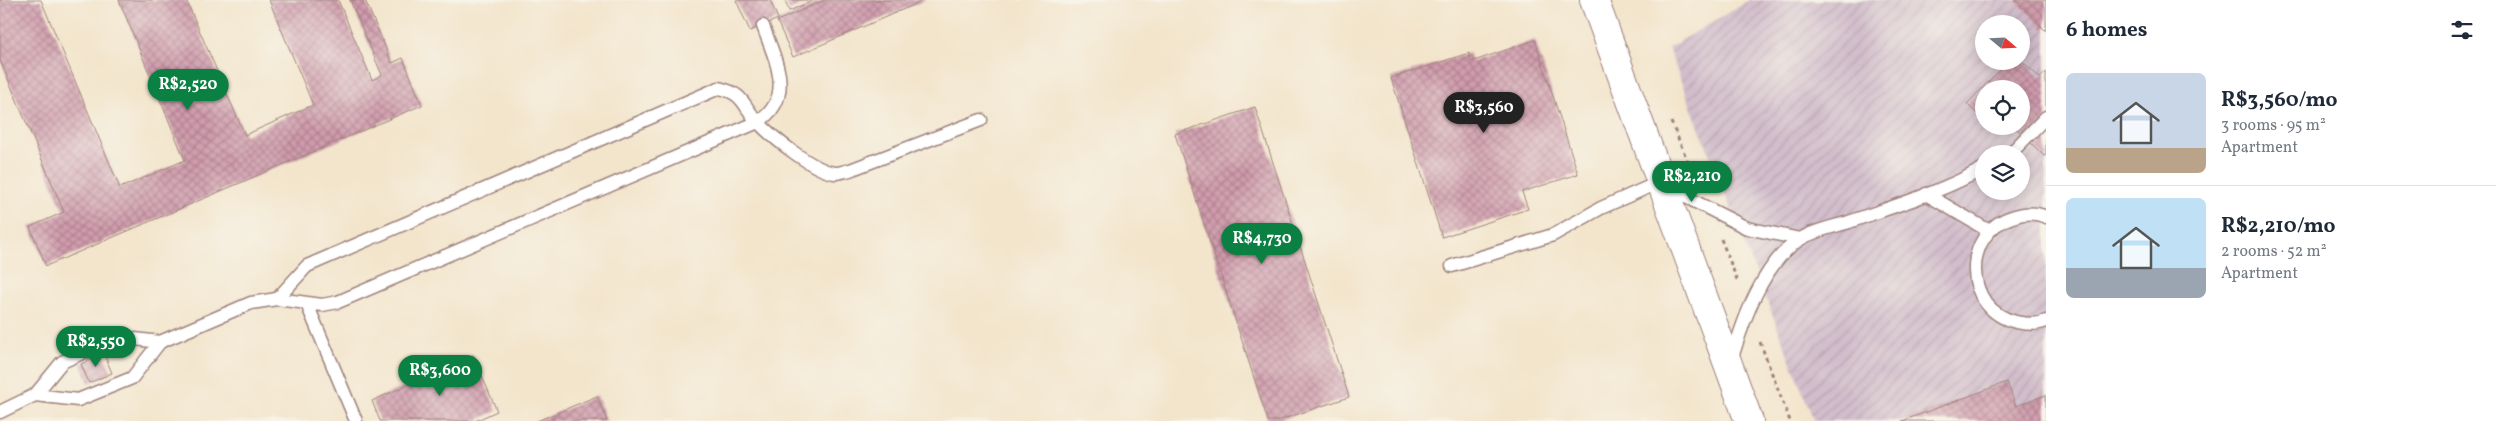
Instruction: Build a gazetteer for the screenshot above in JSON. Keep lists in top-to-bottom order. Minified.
{"north":"right","page":{"heading":"6 homes","list":[{"name":"R$3,560/mo","note":"3 rooms · 95 m² · Apartment"},{"name":"R$2,210/mo","note":"2 rooms · 52 m² · Apartment"}],"price":["R$2,520","R$3,560","R$2,210","R$4,730","R$2,550","R$3,600"]}}
